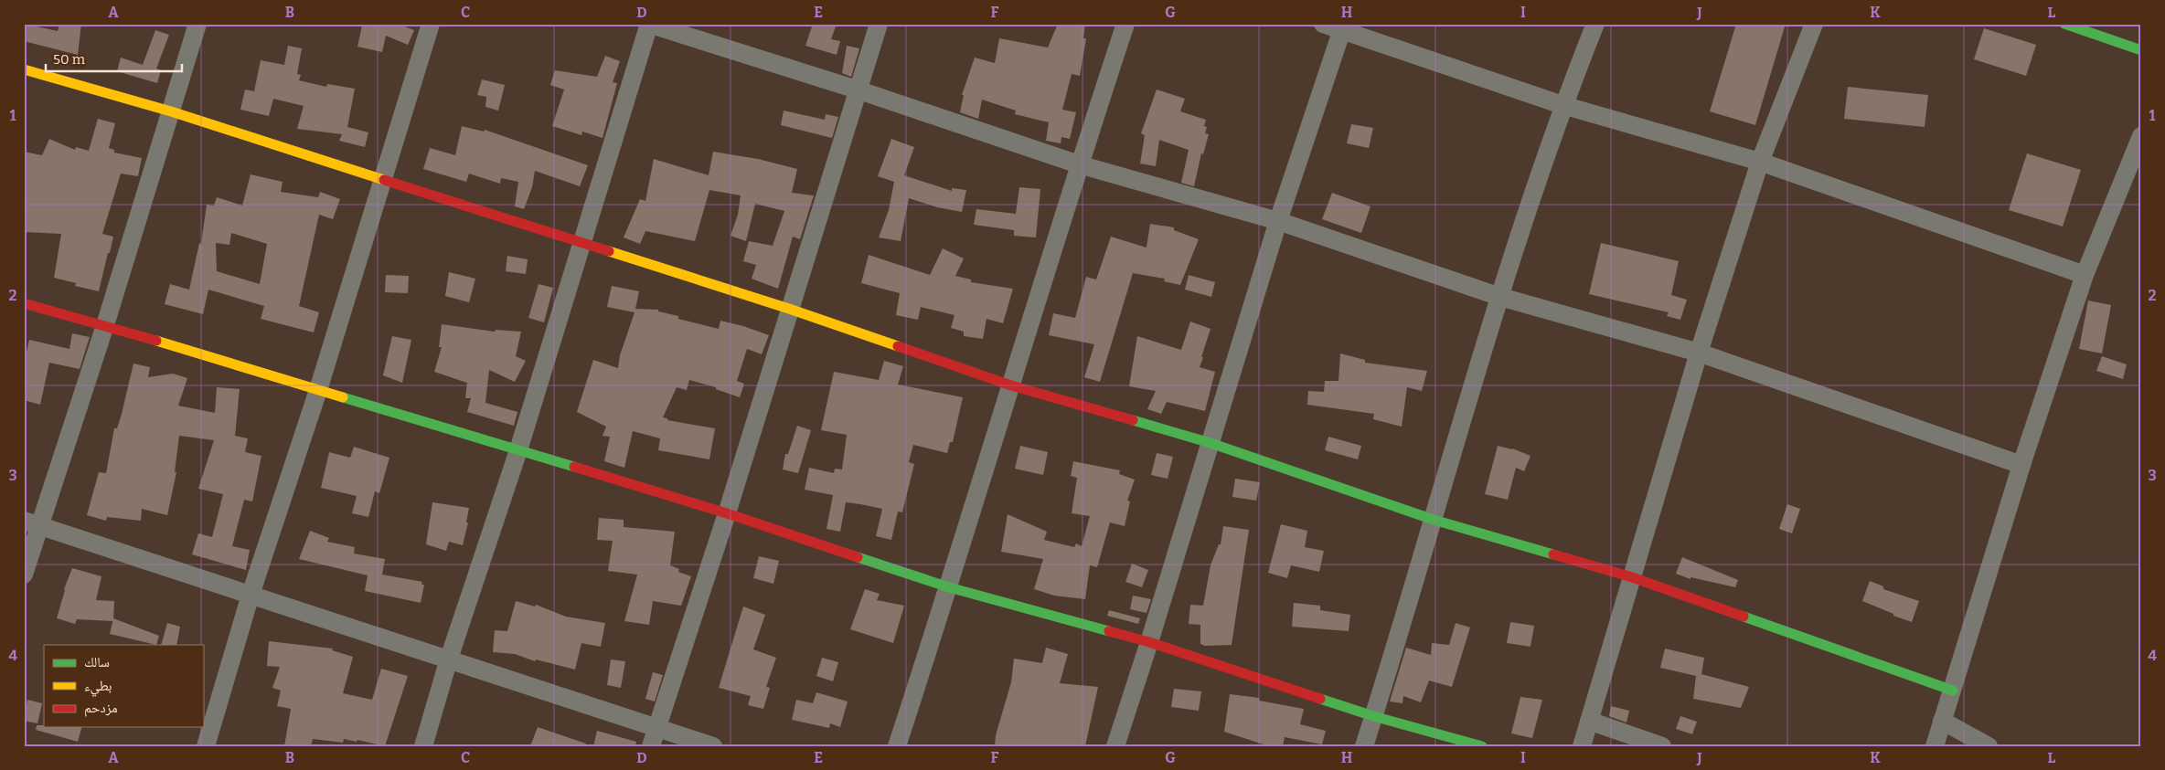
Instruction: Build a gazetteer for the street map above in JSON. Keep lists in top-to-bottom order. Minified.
{"legend":["سالك","بطيء","مزدحم"],"scale_bar":"50 m","grid":{"columns":["A","B","C","D","E","F","G","H","I","J","K","L"],"rows":["1","2","3","4"]}}
